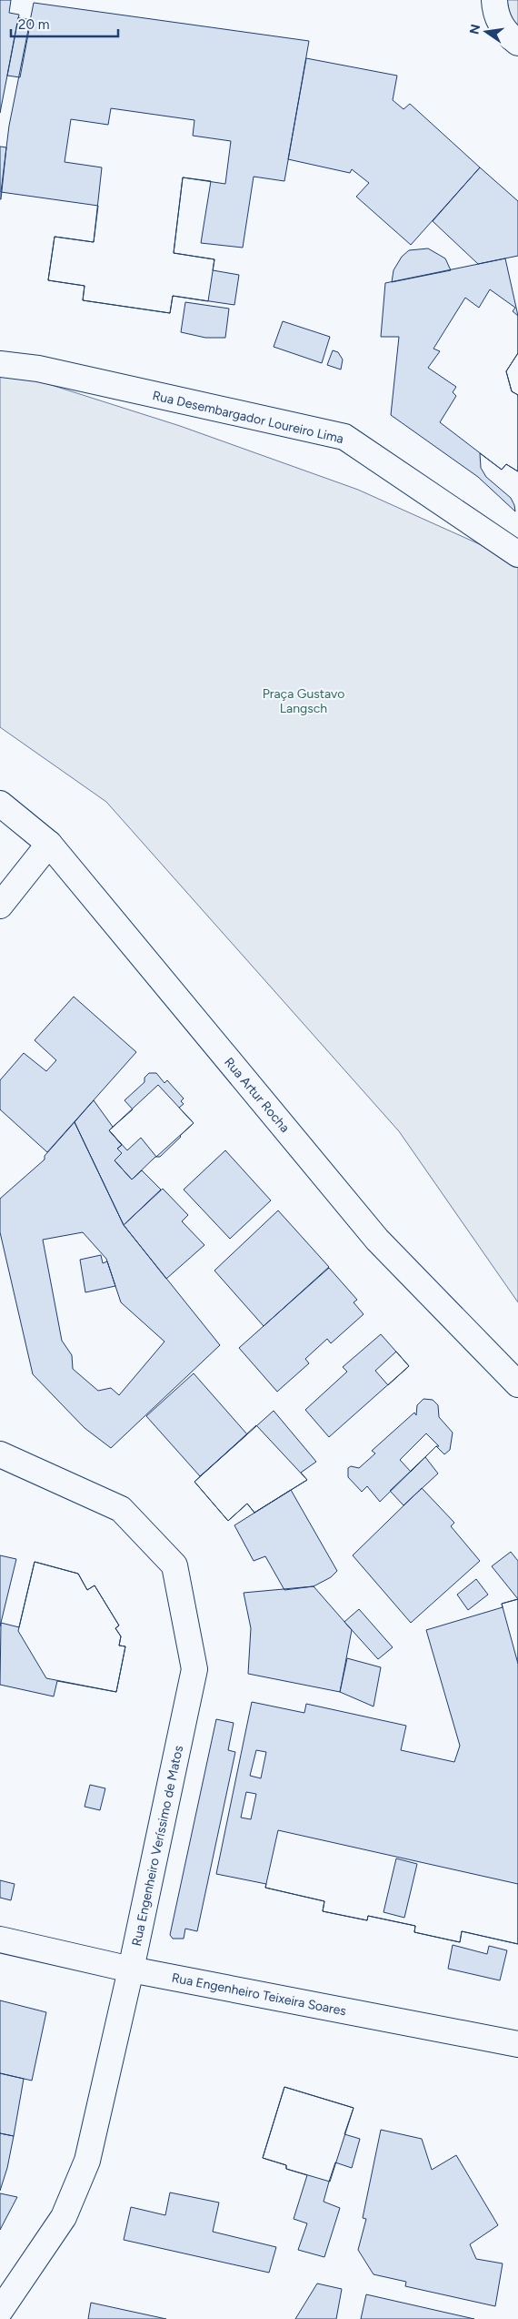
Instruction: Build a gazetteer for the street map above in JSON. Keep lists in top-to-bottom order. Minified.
{"streets":{"street":["Rua Desembargador Loureiro Lima","Rua Artur Rocha","Rua Engenheiro Veríssimo de Matos","Rua Engenheiro Teixeira Soares"]},"crossings":[["Rua Engenheiro Veríssimo de Matos","Rua Engenheiro Teixeira Soares"]],"parks":["Praça Gustavo Langsch"],"scale_bar":"20 m","north":"left"}
